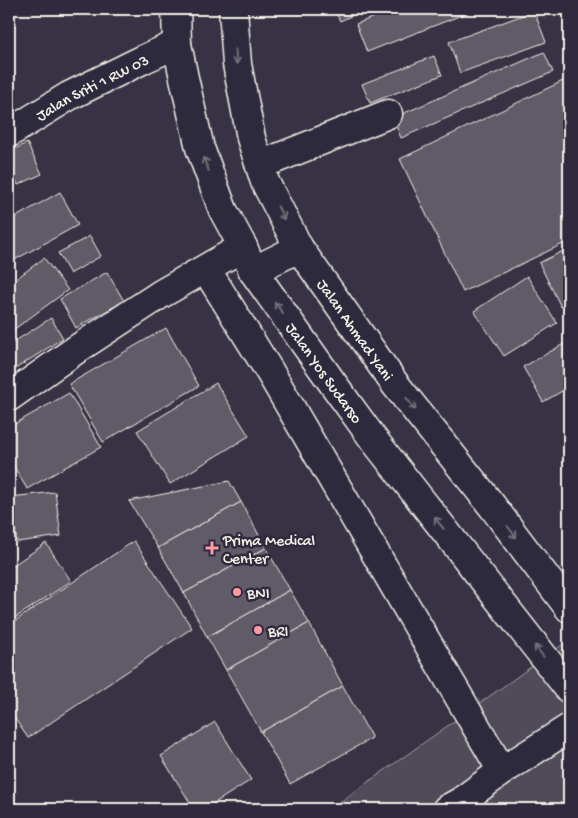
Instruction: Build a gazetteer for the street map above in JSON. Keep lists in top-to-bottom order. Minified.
{"streets":{"main road":["Jalan Sriti 1 RW 03","Jalan Ahmad Yani","Jalan Yos Sudarso"]},"crossings":[["Jalan Sriti 1 RW 03","Jalan Yos Sudarso"]],"places":{"health":["Prima Medical Center"],"other":["BNI","BRI"]}}
